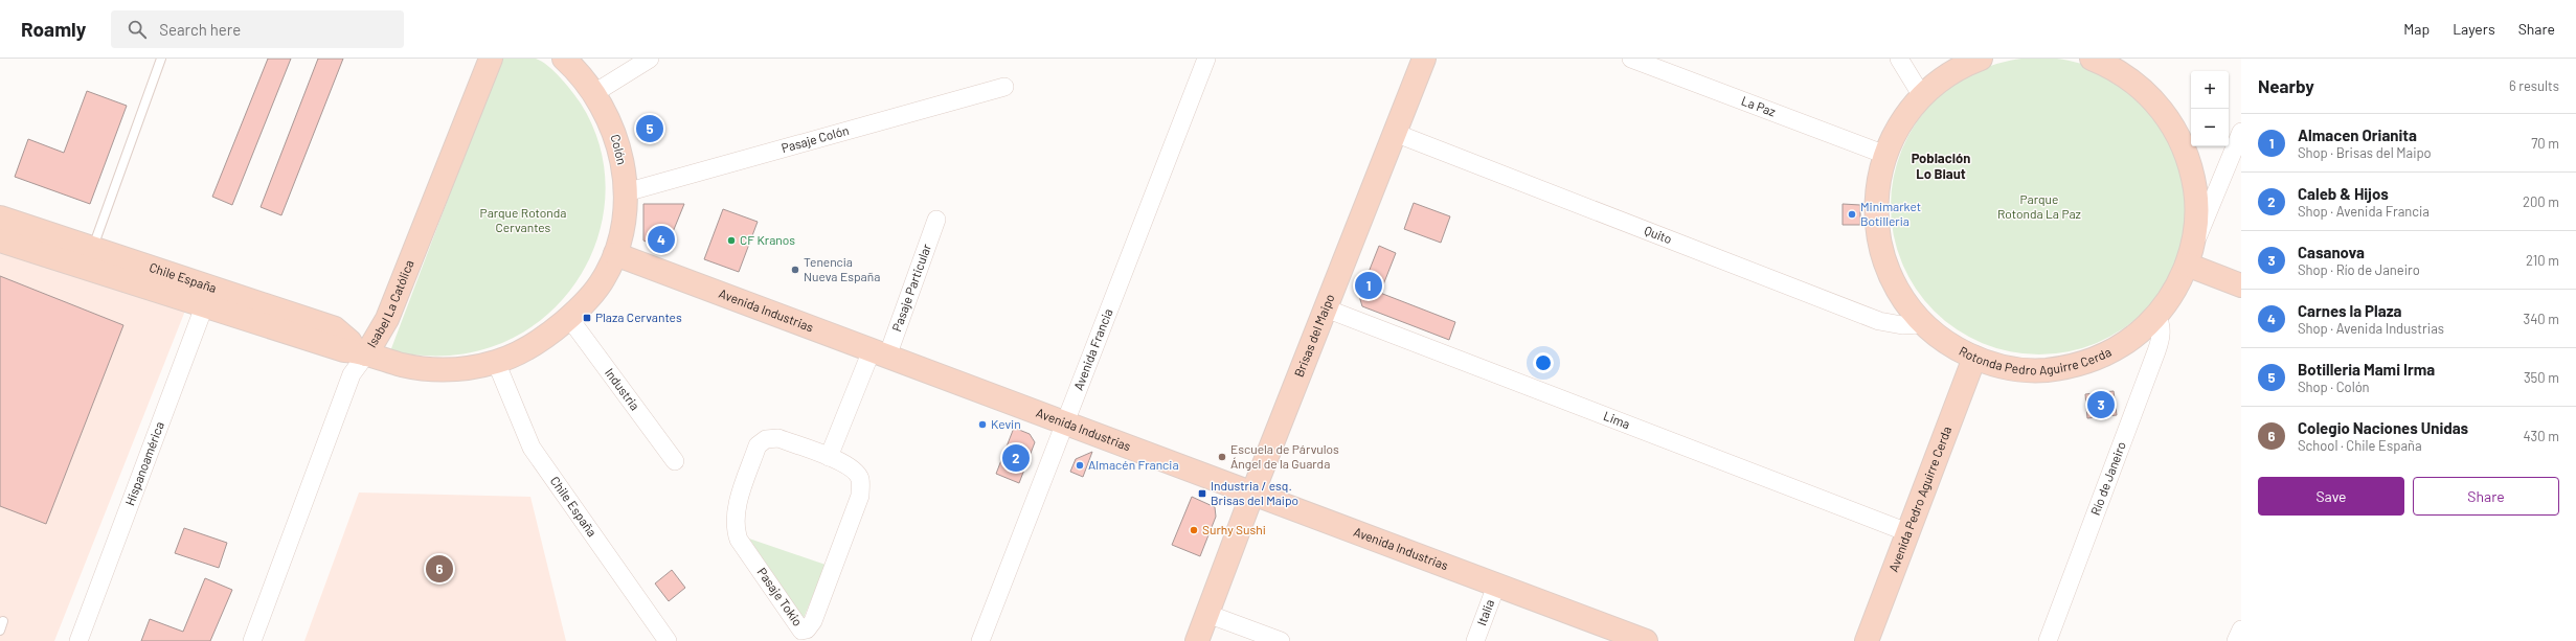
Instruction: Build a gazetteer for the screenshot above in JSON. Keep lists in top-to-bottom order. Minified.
{"streets":{"street":["La Paz","Pasaje Colón","Colón","Quito","Chile España","Pasaje Particular","Isabel La Católica","Avenida Industrias","Brisas del Maipo","Rotonda Pedro Aguirre Cerda","Avenida Francia","Industria","Lima","Hispanoamérica","Río de Janeiro","Avenida Pedro Aguirre Cerda","Pasaje Tokio","Italia"]},"crossings":[["La Paz","Rotonda Pedro Aguirre Cerda"],["Pasaje Colón","Colón"],["Colón","Chile España"],["Colón","Avenida Industrias"],["Quito","Brisas del Maipo"],["Quito","Rotonda Pedro Aguirre Cerda"],["Chile España","Isabel La Católica"],["Chile España","Avenida Industrias"],["Chile España","Industria"],["Chile España","Hispanoamérica"],["Pasaje Particular","Avenida Industrias"],["Avenida Industrias","Brisas del Maipo"],["Avenida Industrias","Avenida Francia"],["Avenida Industrias","Italia"],["Brisas del Maipo","Lima"],["Rotonda Pedro Aguirre Cerda","Río de Janeiro"],["Rotonda Pedro Aguirre Cerda","Avenida Pedro Aguirre Cerda"],["Lima","Avenida Pedro Aguirre Cerda"]],"districts":["Población Lo Biaut"],"parks":["Parque Rotonda La Paz","Parque Rotonda Cervantes"],"places":{"other":["Minimarket Botilleria","CF Kranos","Tenencia Nueva España","Kevin","Escuela de Párvulos Ángel de la Guarda","Almacén Francia","Surhy Sushi"],"transit":["Plaza Cervantes","Industria / esq. Brisas del Maipo"]},"page":{"header":"Roamly","search":"Search here","nav":["Map","Layers","Share"],"heading":["Nearby","6 results"],"map_buttons":["+","−"],"pins":["5","4","1","3","2","6"],"list":[{"mark":"1","name":"Almacen Orianita","note":"Shop · Brisas del Maipo","value":"70 m"},{"mark":"2","name":"Caleb & Hijos","note":"Shop · Avenida Francia","value":"200 m"},{"mark":"3","name":"Casanova","note":"Shop · Río de Janeiro","value":"210 m"},{"mark":"4","name":"Carnes la Plaza","note":"Shop · Avenida Industrias","value":"340 m"},{"mark":"5","name":"Botilleria Mami Irma","note":"Shop · Colón","value":"350 m"},{"mark":"6","name":"Colegio Naciones Unidas","note":"School · Chile España","value":"430 m"}],"buttons":["Save","Share"]}}
